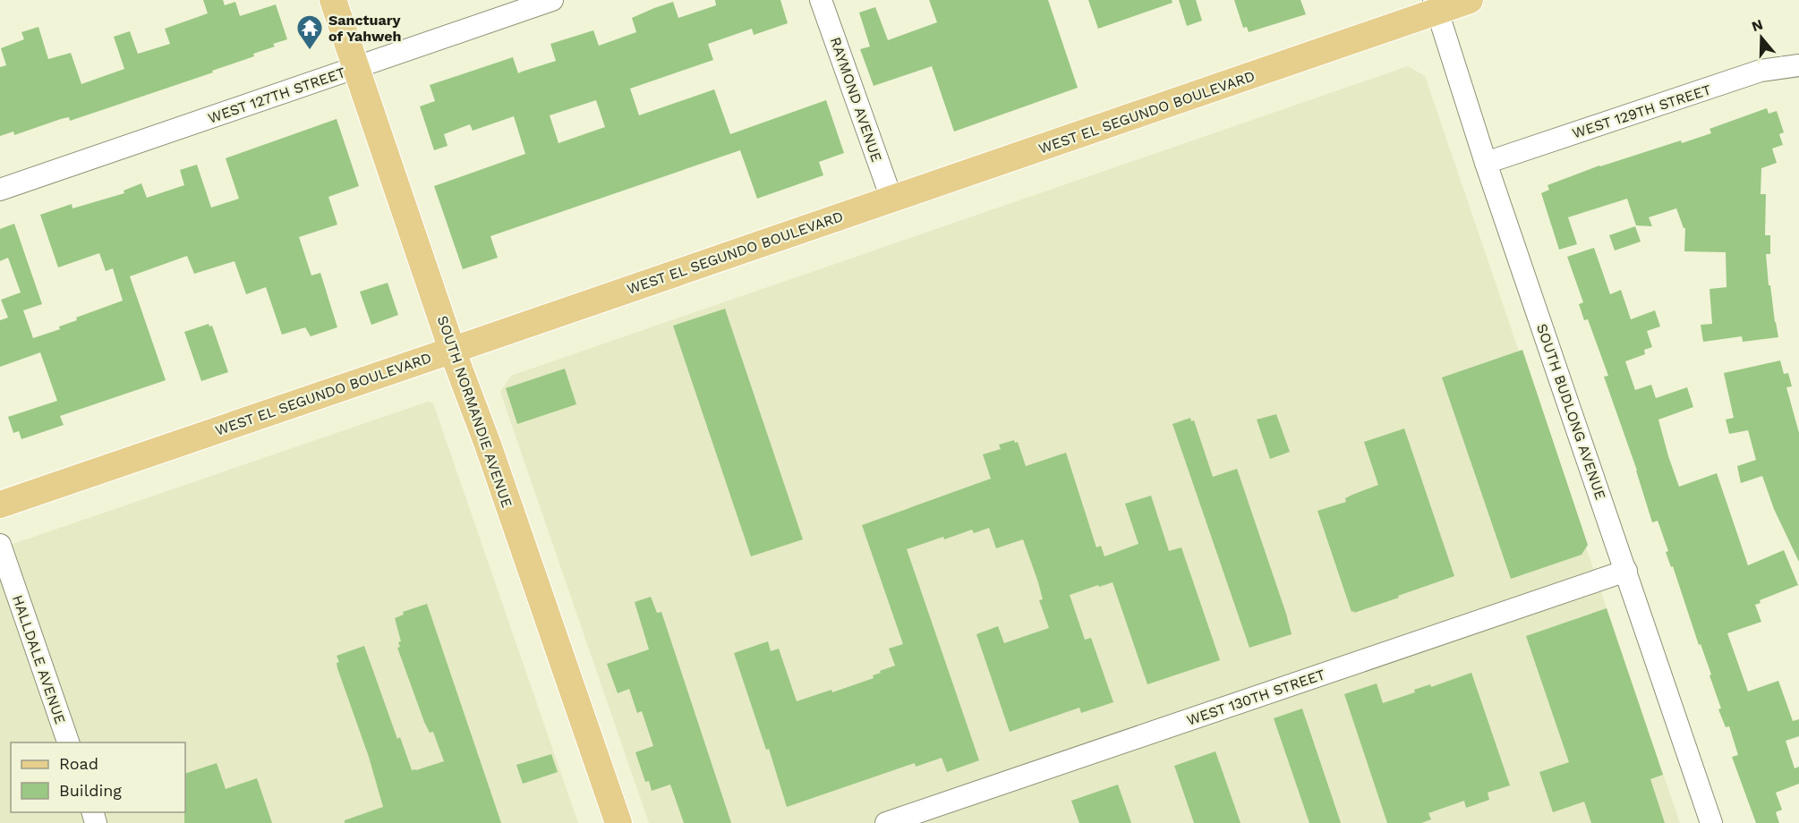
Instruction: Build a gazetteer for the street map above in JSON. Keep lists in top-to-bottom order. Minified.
{"streets":{"main road":["WEST EL SEGUNDO BOULEVARD","SOUTH NORMANDIE AVENUE"],"street":["WEST 127TH STREET","RAYMOND AVENUE","WEST 129TH STREET","SOUTH BUDLONG AVENUE","HALLDALE AVENUE","WEST 130TH STREET"]},"crossings":[["WEST 127TH STREET","SOUTH NORMANDIE AVENUE"],["RAYMOND AVENUE","WEST EL SEGUNDO BOULEVARD"],["WEST 129TH STREET","SOUTH BUDLONG AVENUE"],["WEST EL SEGUNDO BOULEVARD","SOUTH NORMANDIE AVENUE"],["WEST EL SEGUNDO BOULEVARD","SOUTH BUDLONG AVENUE"],["SOUTH BUDLONG AVENUE","WEST 130TH STREET"]],"places":{"temple":["Sanctuary of Yahweh"]},"legend":["Road","Building"],"north":"top"}
